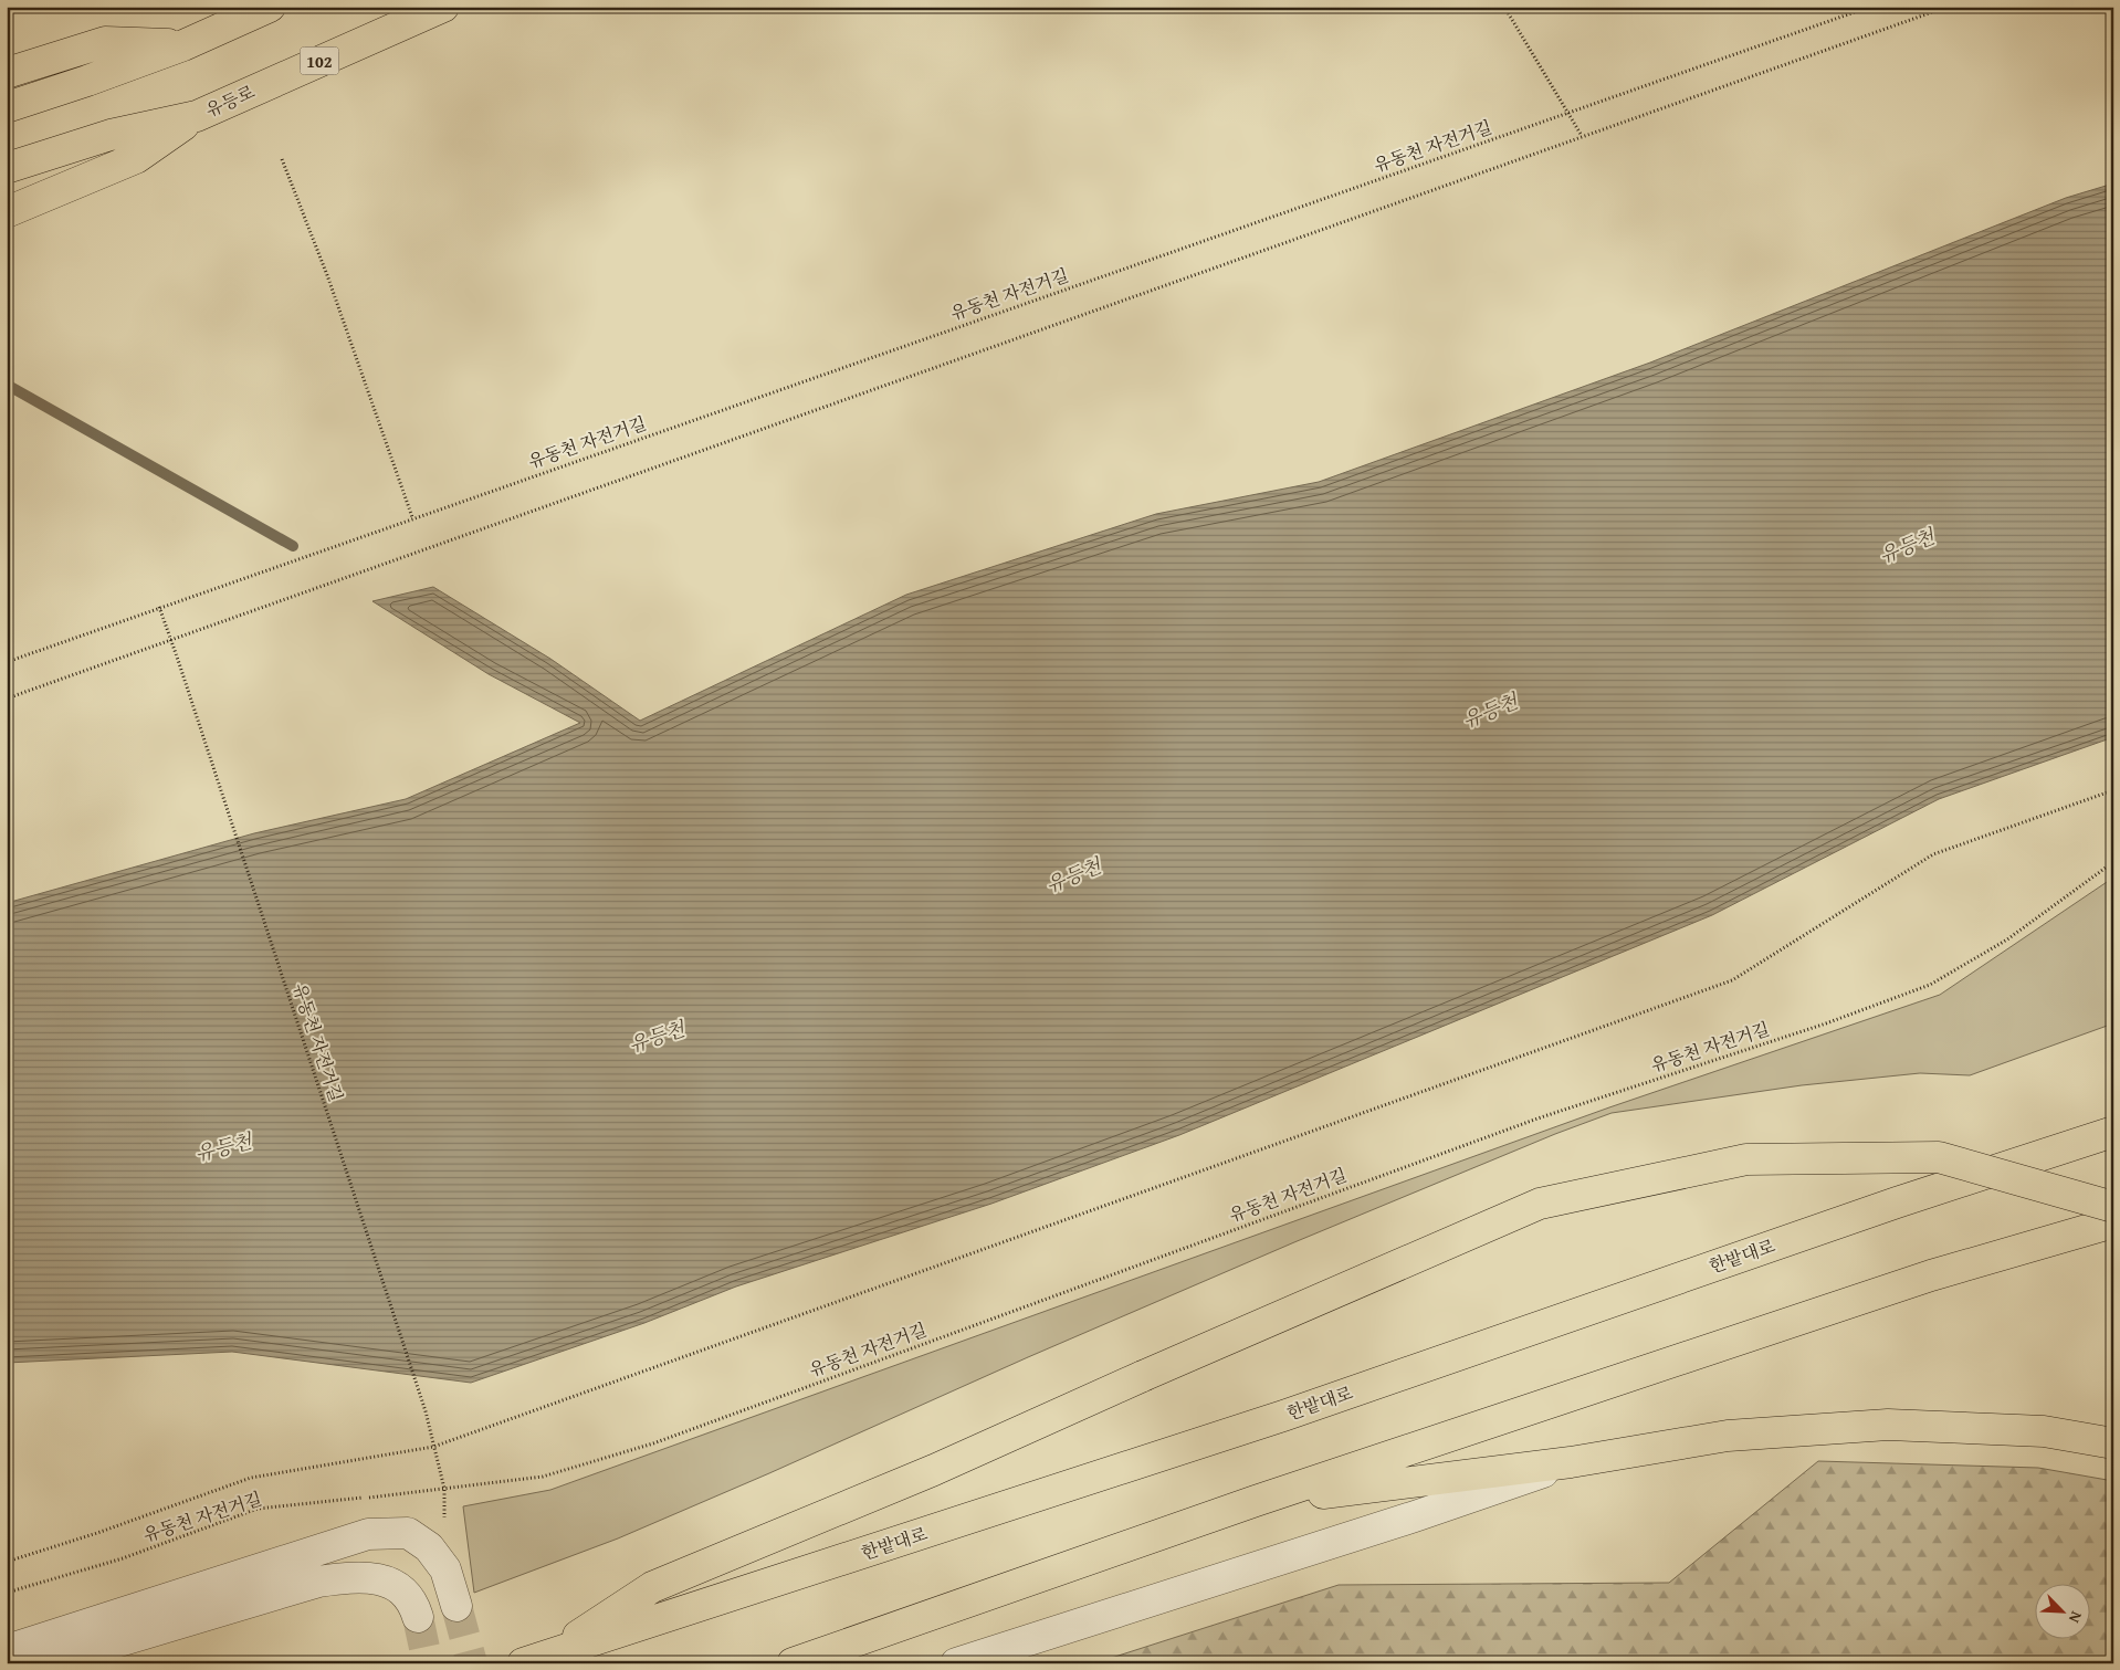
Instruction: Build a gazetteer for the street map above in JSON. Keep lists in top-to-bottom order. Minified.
{"streets":{"main road":["102","유등로","한밭대로"],"path":["유동천 자전거길"]},"water":["유등천"],"north":"bottom right"}
